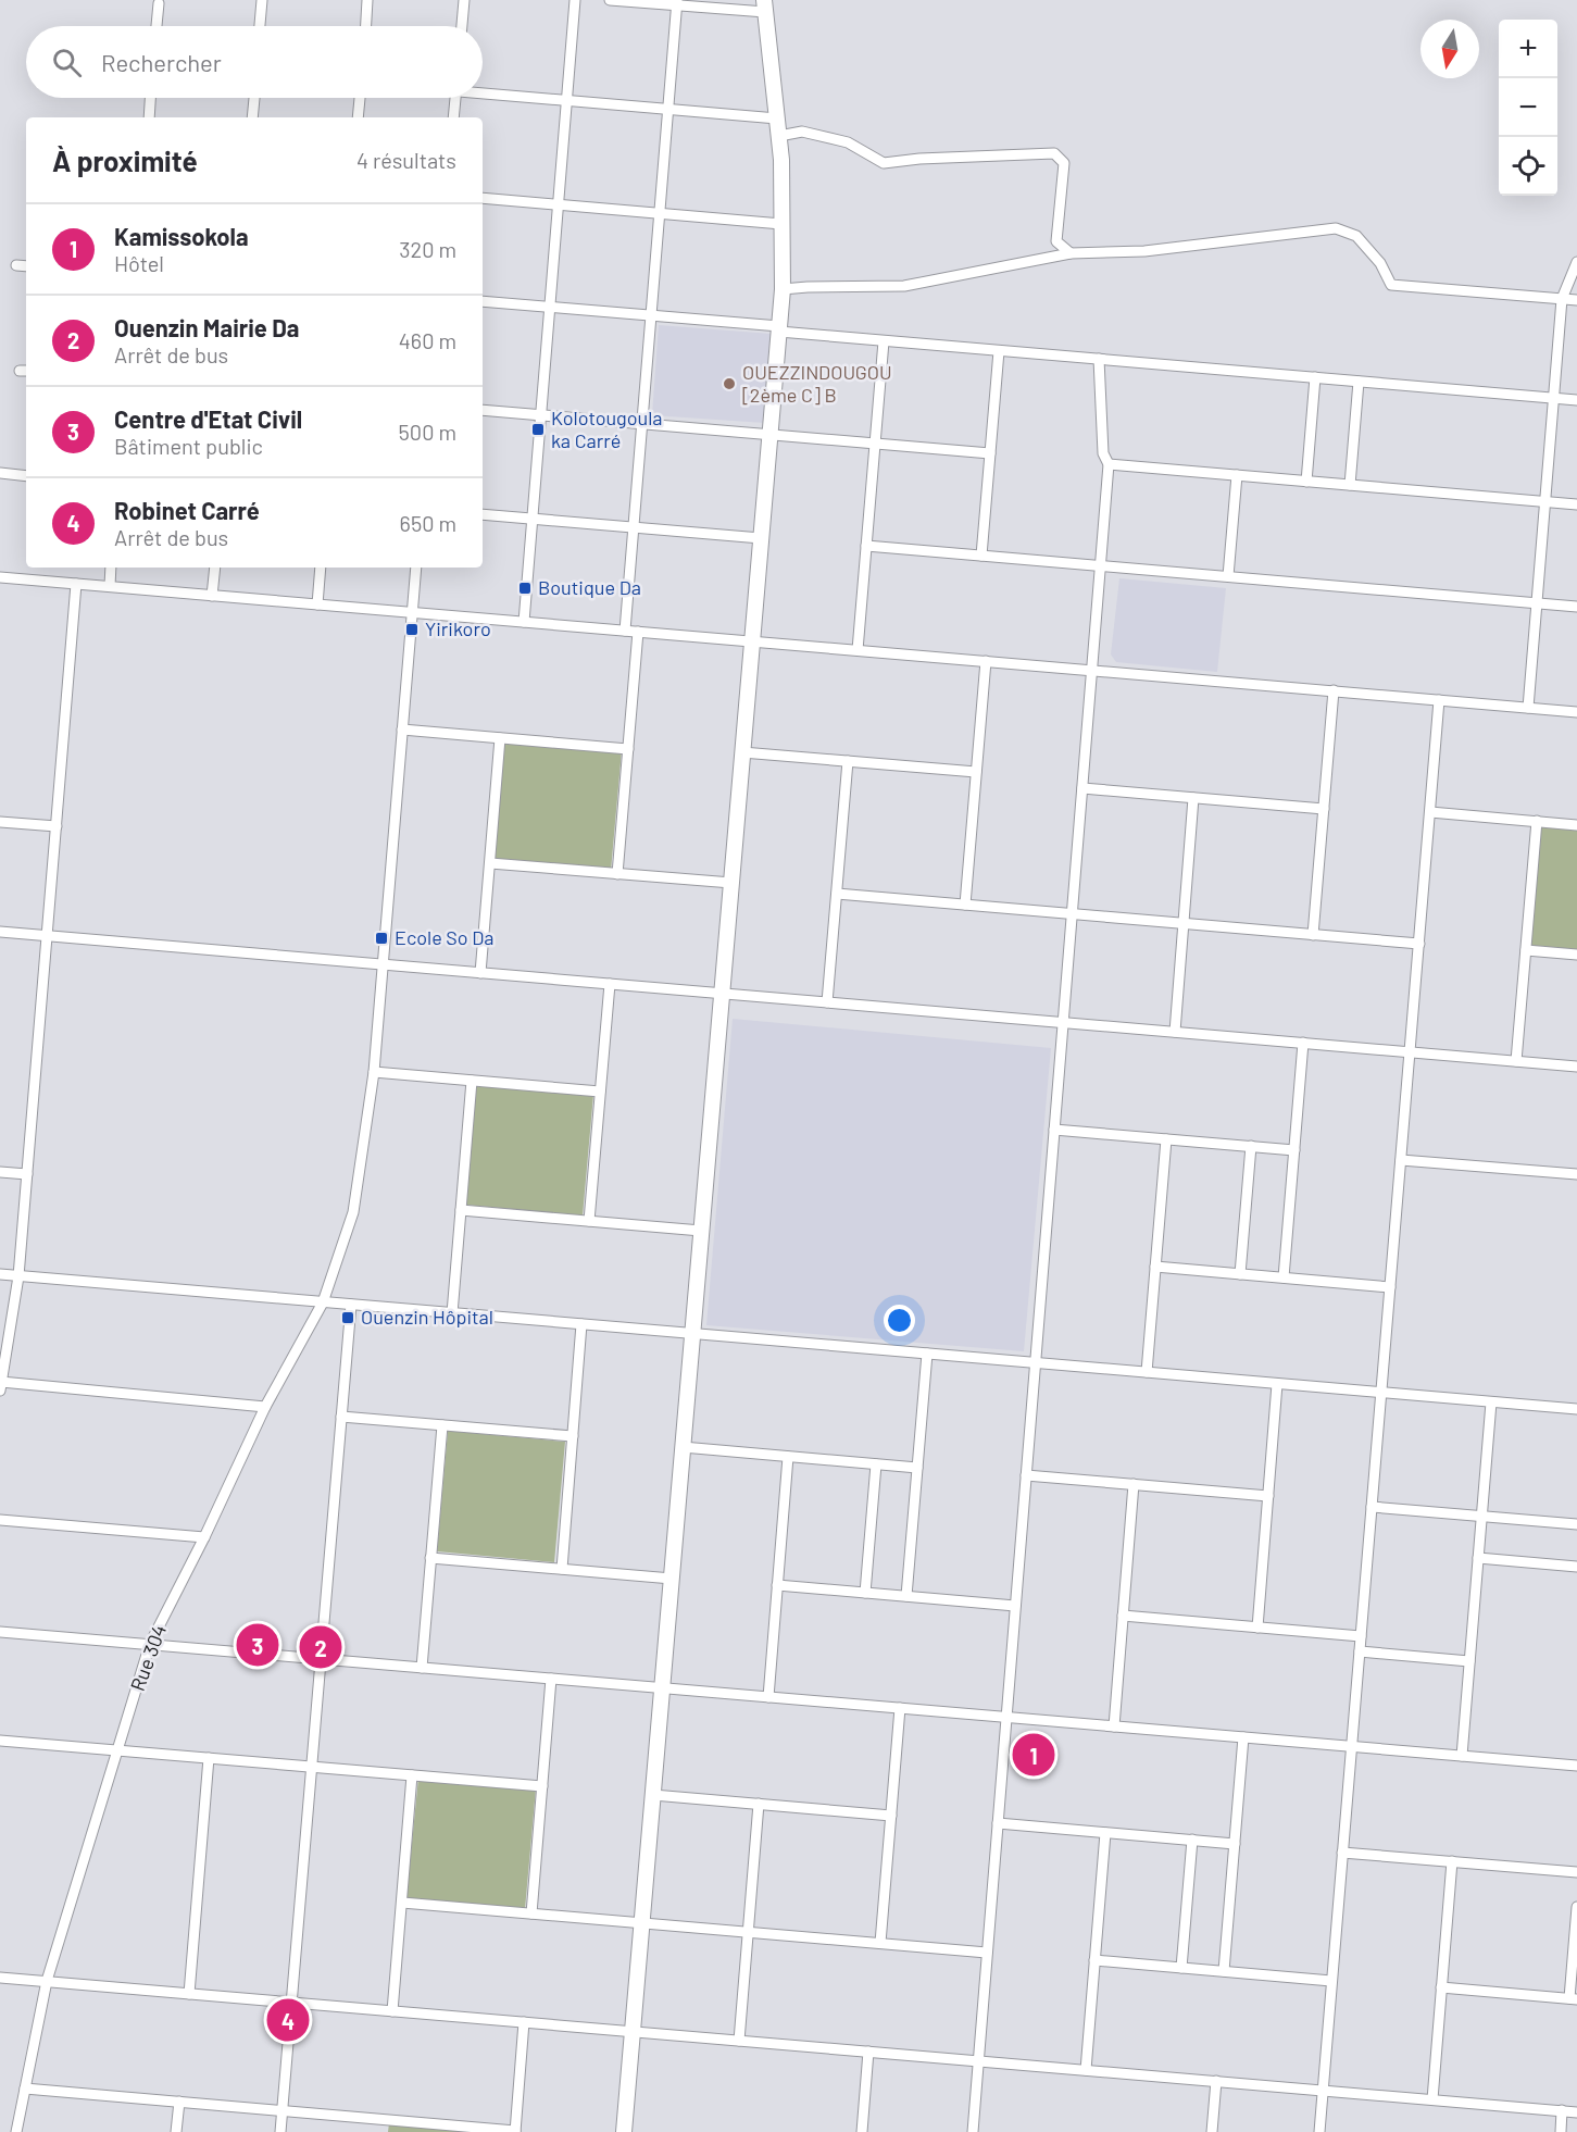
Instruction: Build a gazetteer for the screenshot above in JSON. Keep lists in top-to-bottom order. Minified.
{"streets":{"street":["Rue 304"]},"places":{"other":["OUEZZINDOUGOU [2ème C] B"],"transit":["Kolotougoula ka Carré","Boutique Da","Yirikoro","Ecole So Da","Ouenzin Hôpital"]},"north":"bottom","page":{"map_buttons":["+","−"],"search":"Rechercher","heading":["À proximité","4 résultats"],"list":[{"mark":"1","name":"Kamissokola","note":"Hôtel","value":"320 m"},{"mark":"2","name":"Ouenzin Mairie Da","note":"Arrêt de bus","value":"460 m"},{"mark":"3","name":"Centre d'Etat Civil","note":"Bâtiment public","value":"500 m"},{"mark":"4","name":"Robinet Carré","note":"Arrêt de bus","value":"650 m"}],"pins":["3","2","1","4"]}}
